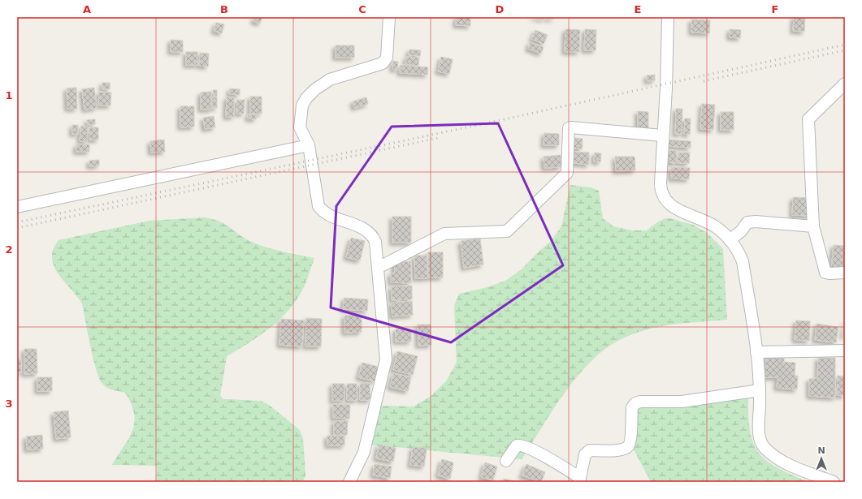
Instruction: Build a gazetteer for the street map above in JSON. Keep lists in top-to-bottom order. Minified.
{"north":"top","grid":{"columns":["A","B","C","D","E","F"],"rows":["1","2","3"]}}
